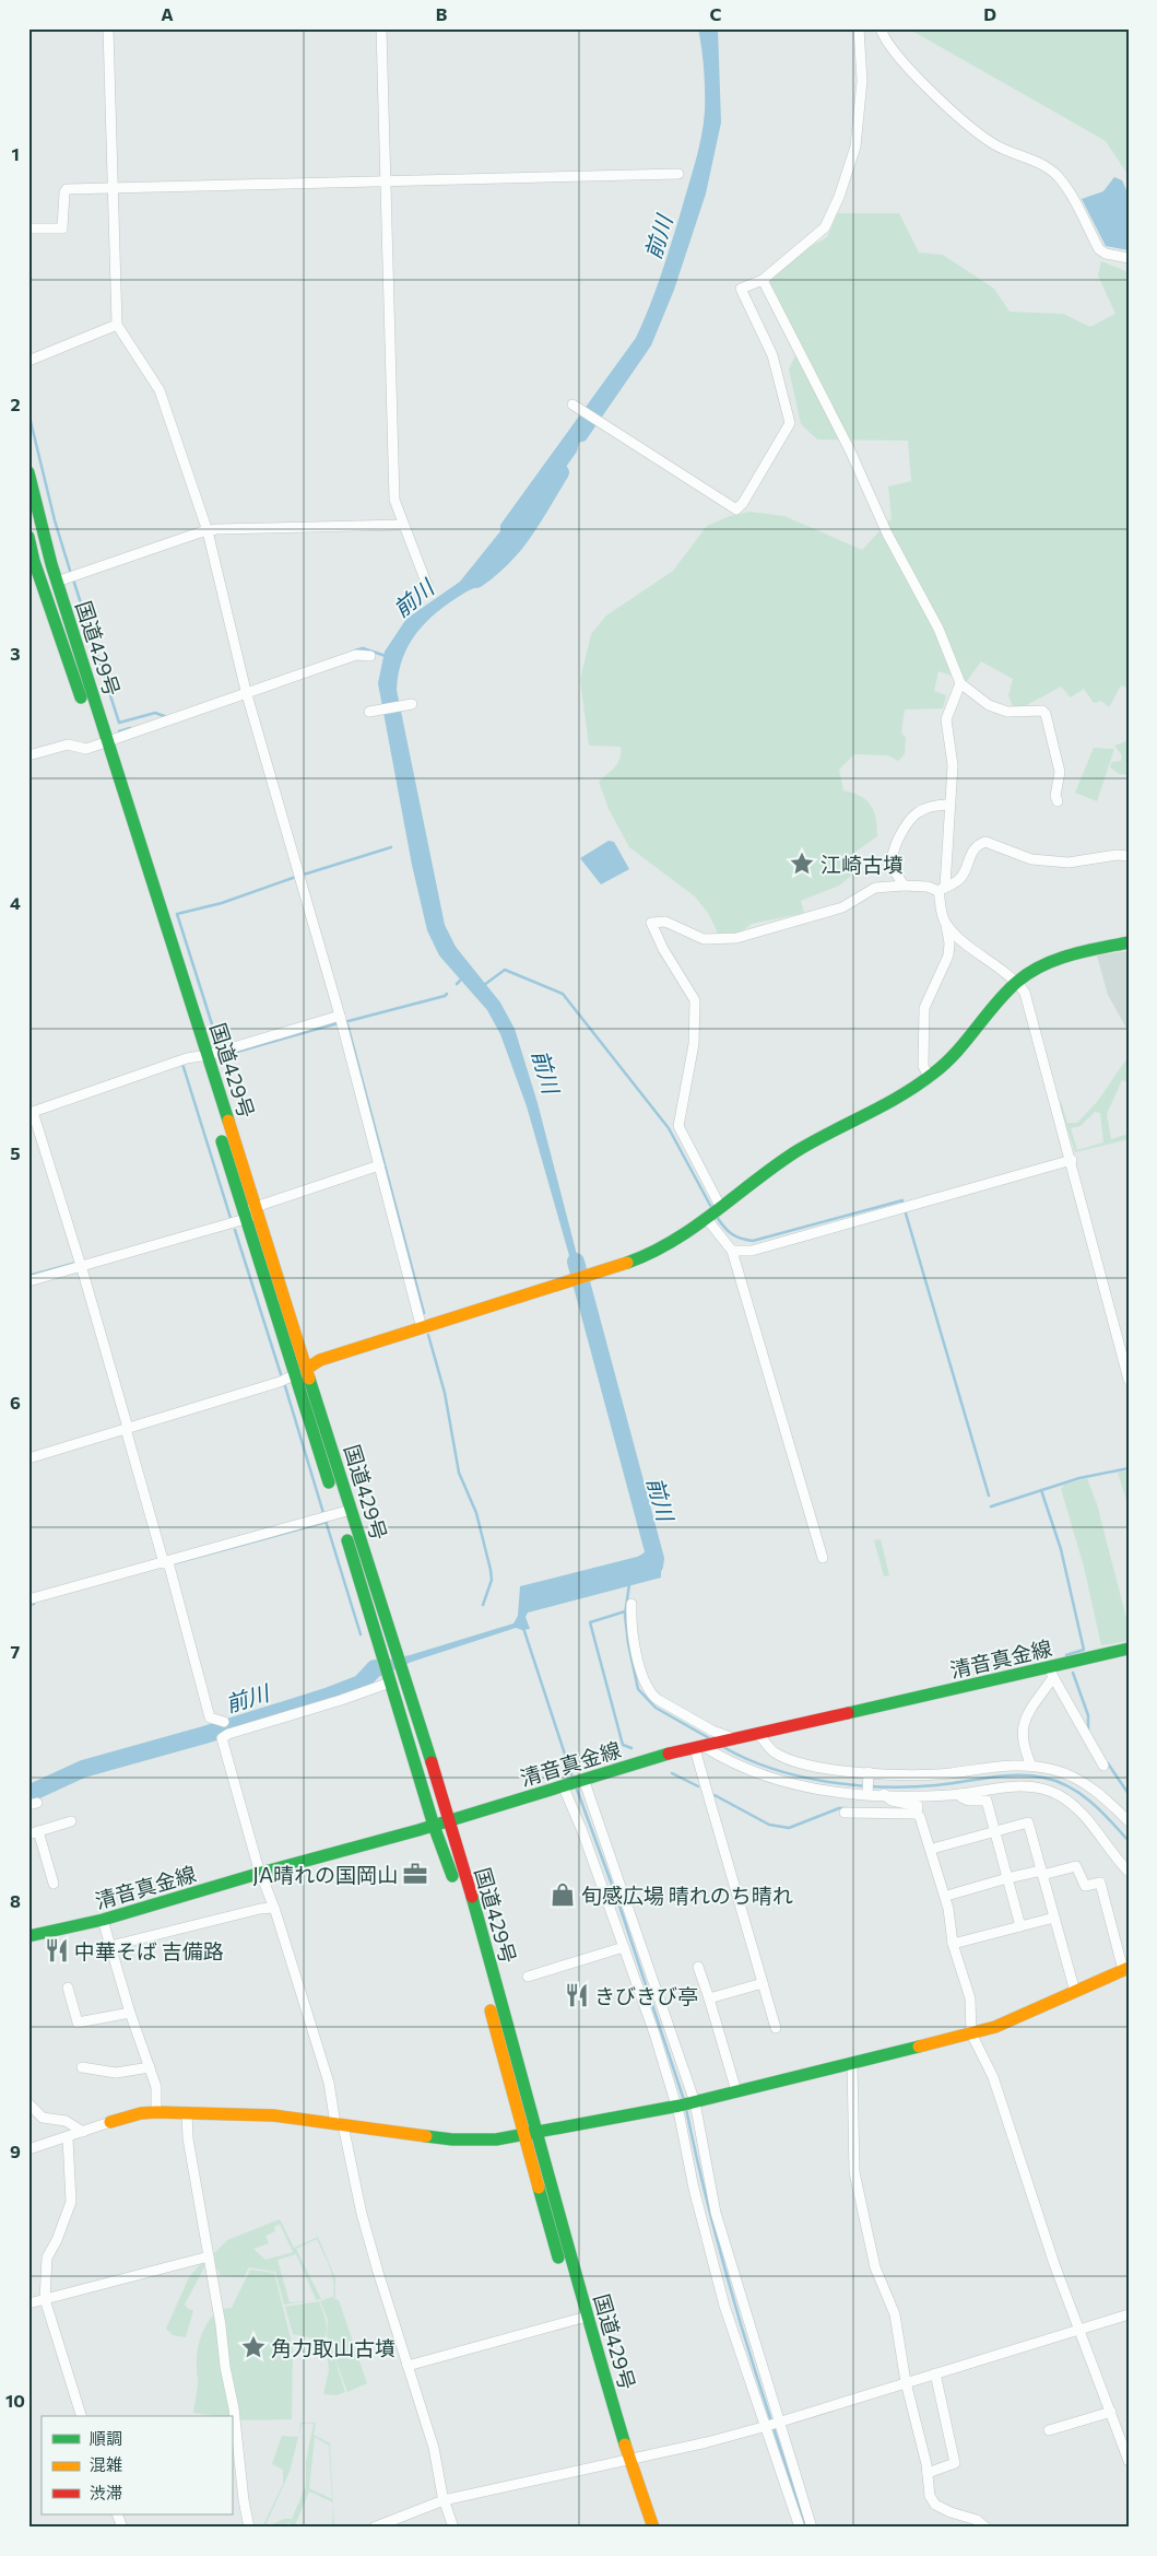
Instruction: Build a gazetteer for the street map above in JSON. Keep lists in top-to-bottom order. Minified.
{"streets":{"main road":["国道429号","清音真金線"]},"crossings":[["国道429号","清音真金線"]],"water":["前川"],"places":{"place":["江崎古墳","角力取山古墳"],"office":["JA晴れの国岡山"],"shop":["旬感広場 晴れのち晴れ"],"restaurant":["中華そば 吉備路","きびきび亭"]},"legend":["順調","混雑","渋滞"],"grid":{"columns":["A","B","C","D"],"rows":["1","2","3","4","5","6","7","8","9","10"]}}
